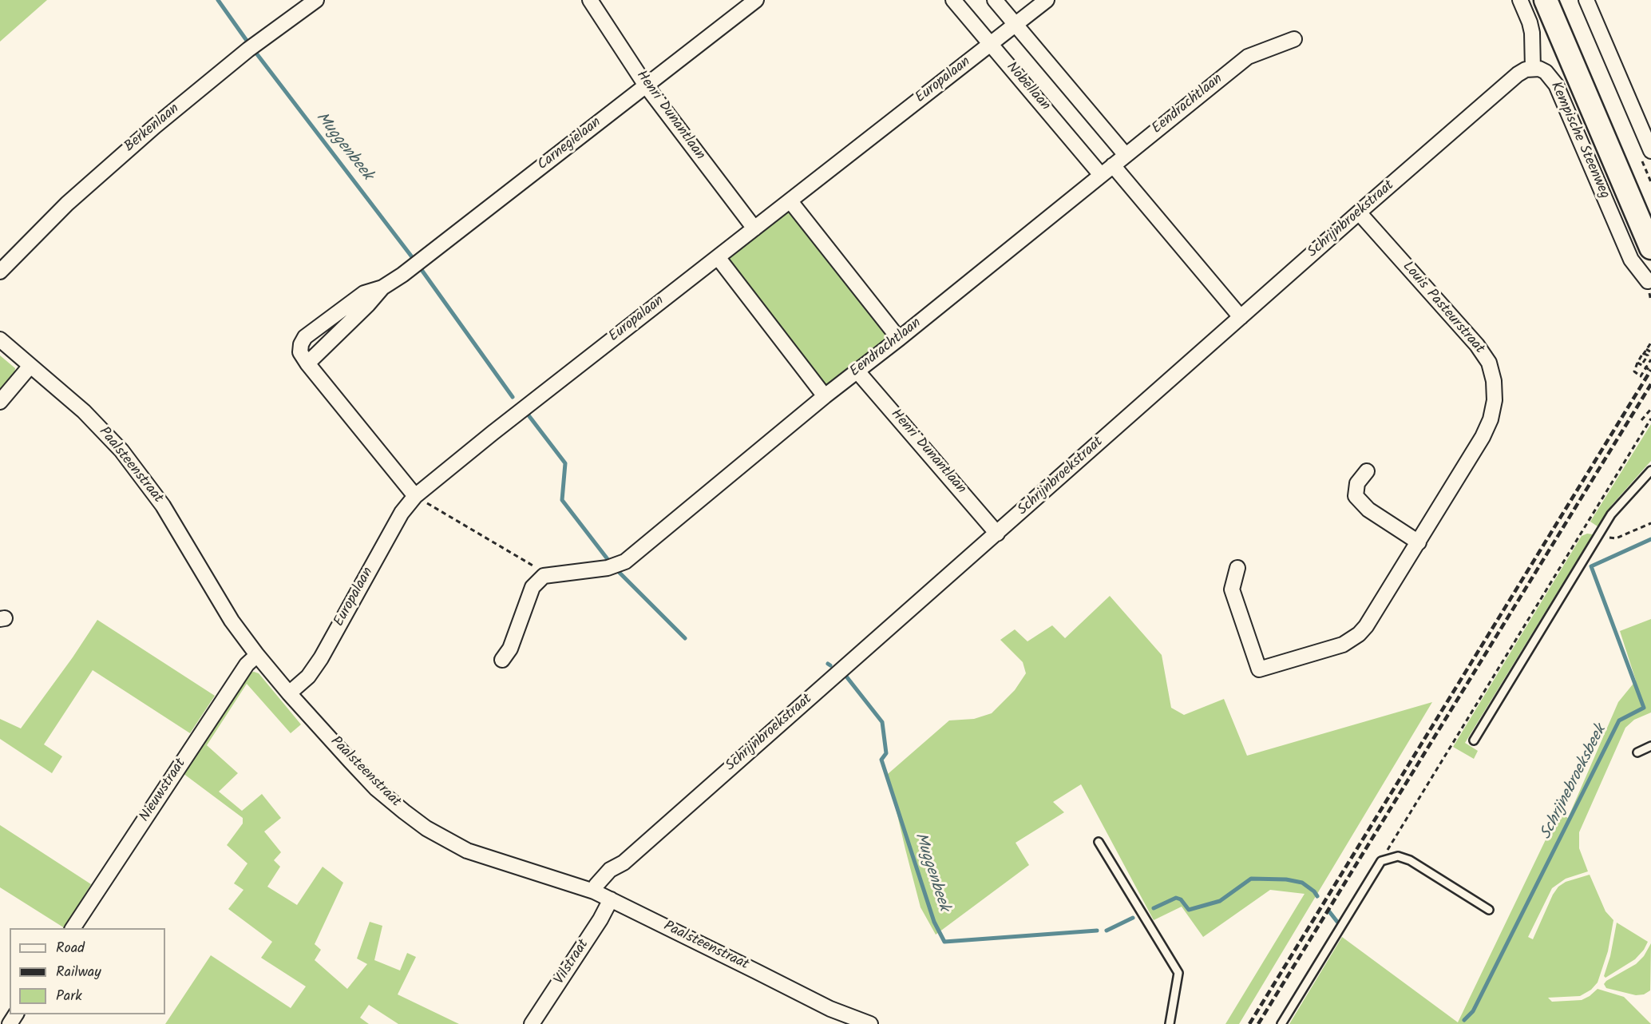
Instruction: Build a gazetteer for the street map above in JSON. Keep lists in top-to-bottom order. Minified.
{"streets":{"main road":["Kempische Steenweg"],"street":["Europalaan","Nobellaan","Eendrachtlaan","Henri Dunantlaan","Berkenlaan","Carnegielaan","Schrijnbroekstraat","Louis Pasteurstraat","Paalsteenstraat","Nieuwstraat","Vilstraat"]},"crossings":[["Europalaan","Nobellaan"],["Europalaan","Henri Dunantlaan"],["Europalaan","Carnegielaan"],["Europalaan","Paalsteenstraat"],["Nobellaan","Eendrachtlaan"],["Eendrachtlaan","Henri Dunantlaan"],["Henri Dunantlaan","Carnegielaan"],["Henri Dunantlaan","Schrijnbroekstraat"],["Kempische Steenweg","Schrijnbroekstraat"],["Schrijnbroekstraat","Louis Pasteurstraat"],["Schrijnbroekstraat","Paalsteenstraat"],["Paalsteenstraat","Nieuwstraat"],["Paalsteenstraat","Vilstraat"]],"water":["Muggenbeek","Schrijnebroeksbeek"],"legend":["Road","Railway","Park"]}
